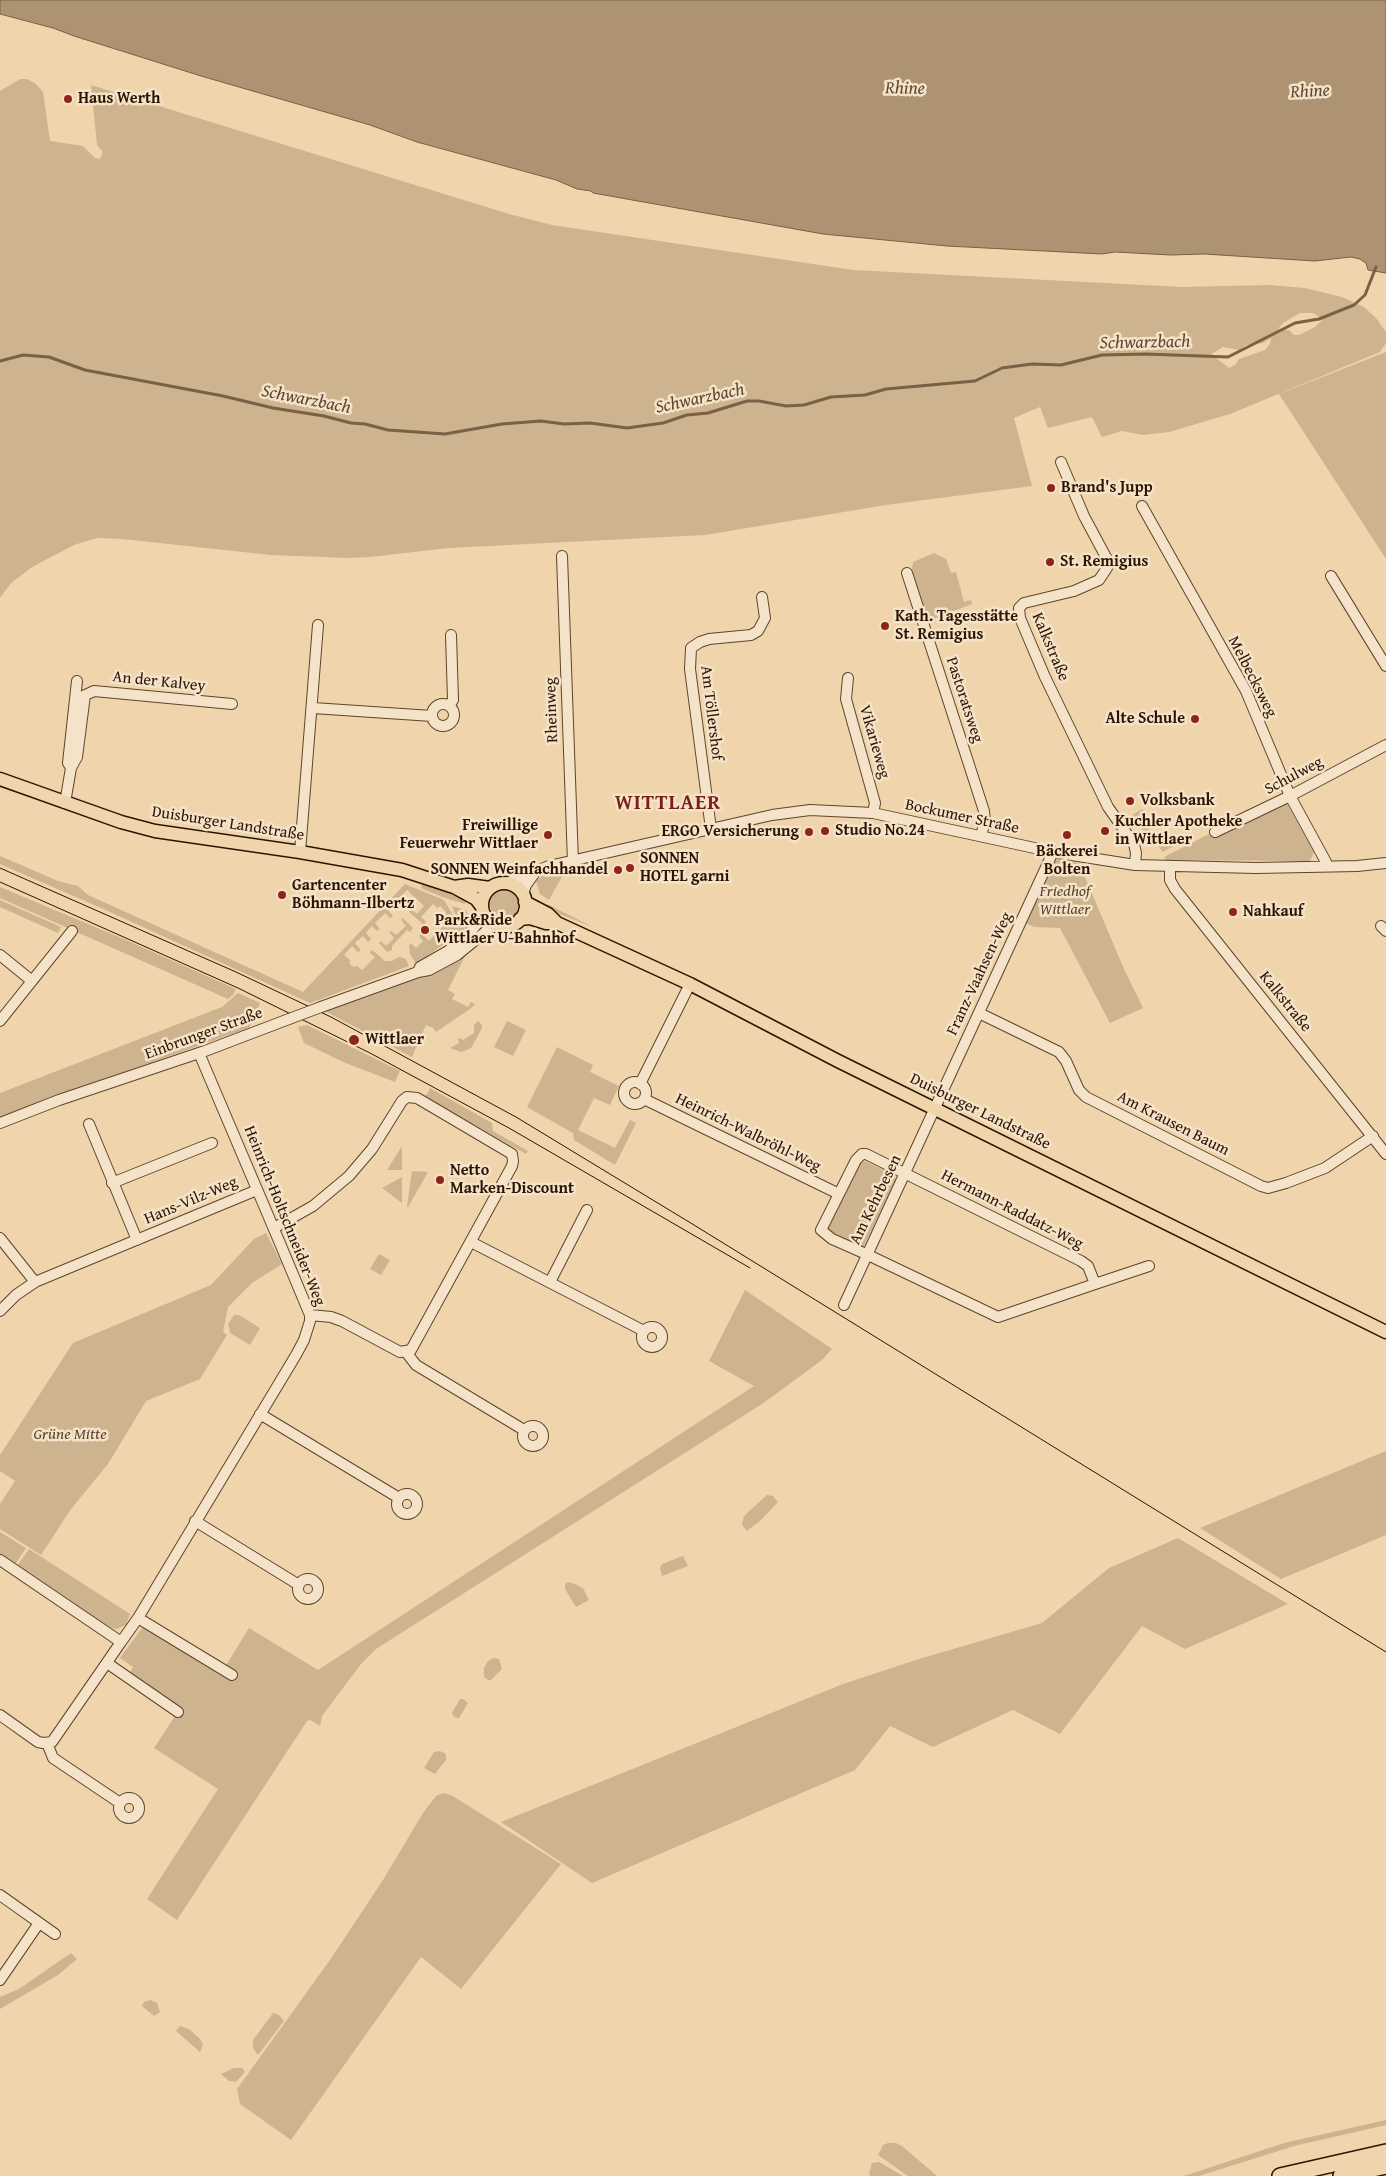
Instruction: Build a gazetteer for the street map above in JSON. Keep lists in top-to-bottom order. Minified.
{"streets":{"main road":["Duisburger Landstraße"],"street":["Kalkstraße","Melbecksweg","An der Kalvey","Pastoratsweg","Rheinweg","Am Töllershof","Vikarieweg","Schulweg","Bockumer Straße","Franz-Vaahsen-Weg","Einbrunger Straße","Am Krausen Baum","Heinrich-Walbröhl-Weg","Am Kehrbesen","Hans-Vilz-Weg","Hermann-Raddatz-Weg","Heinrich-Holtschneider-Weg"]},"crossings":[["Kalkstraße","Bockumer Straße"],["Kalkstraße","Am Krausen Baum"],["Melbecksweg","Schulweg"],["Melbecksweg","Bockumer Straße"],["Pastoratsweg","Bockumer Straße"],["Rheinweg","Bockumer Straße"],["Am Töllershof","Bockumer Straße"],["Vikarieweg","Bockumer Straße"],["Bockumer Straße","Duisburger Landstraße"],["Bockumer Straße","Franz-Vaahsen-Weg"],["Bockumer Straße","Einbrunger Straße"],["Duisburger Landstraße","Franz-Vaahsen-Weg"],["Duisburger Landstraße","Einbrunger Straße"],["Duisburger Landstraße","Heinrich-Walbröhl-Weg"],["Duisburger Landstraße","Am Kehrbesen"],["Franz-Vaahsen-Weg","Am Krausen Baum"],["Franz-Vaahsen-Weg","Am Kehrbesen"],["Einbrunger Straße","Heinrich-Holtschneider-Weg"],["Am Kehrbesen","Hermann-Raddatz-Weg"],["Hans-Vilz-Weg","Heinrich-Holtschneider-Weg"]],"districts":["WITTLAER"],"water":["Rhine","Schwarzbach"],"parks":["Friedhof Wittlaer","Grüne Mitte"],"places":["Haus Werth","Brand's Jupp","St. Remigius","Kath. Tagesstätte St. Remigius","Alte Schule","Volksbank","Studio No.24","Kuchler Apotheke in Wittlaer","ERGO Versicherung","Freiwillige Feuerwehr Wittlaer","Bäckerei Bolten","SONNEN HOTEL garni","SONNEN Weinfachhandel","Gartencenter Böhmann-Ilbertz","Nahkauf","Park&Ride Wittlaer U-Bahnhof","Wittlaer","Netto Marken-Discount"]}
